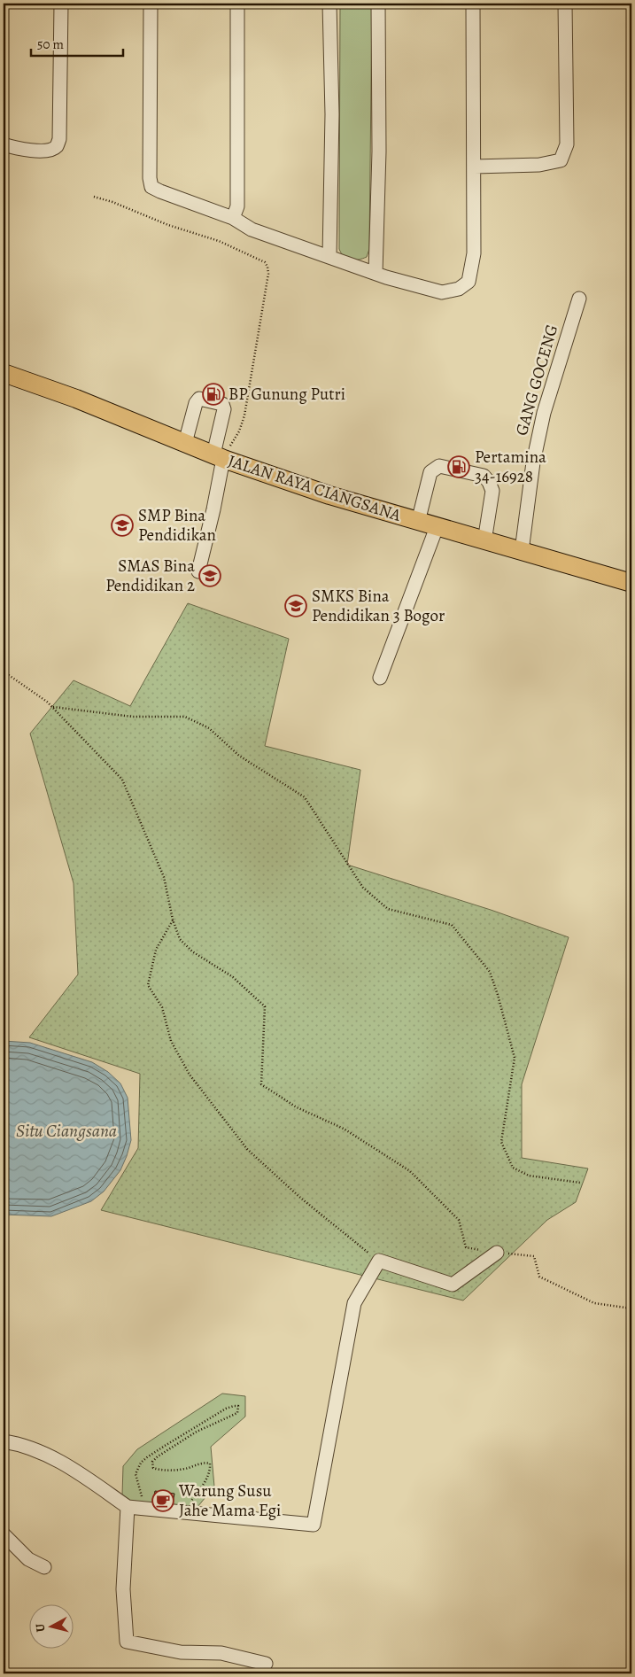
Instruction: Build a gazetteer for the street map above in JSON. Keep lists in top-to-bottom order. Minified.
{"streets":{"main road":["JALAN RAYA CIANGSANA"],"street":["GANG GOCENG"]},"crossings":[["GANG GOCENG","JALAN RAYA CIANGSANA"]],"water":["Situ Ciangsana"],"places":{"fuel station":["BP Gunung Putri","Pertamina 34-16928"],"school or university":["SMP Bina Pendidikan","SMAS Bina Pendidikan 2","SMKS Bina Pendidikan 3 Bogor"],"cafe":["Warung Susu Jahe Mama Egi"]},"scale_bar":"50 m","north":"left"}
